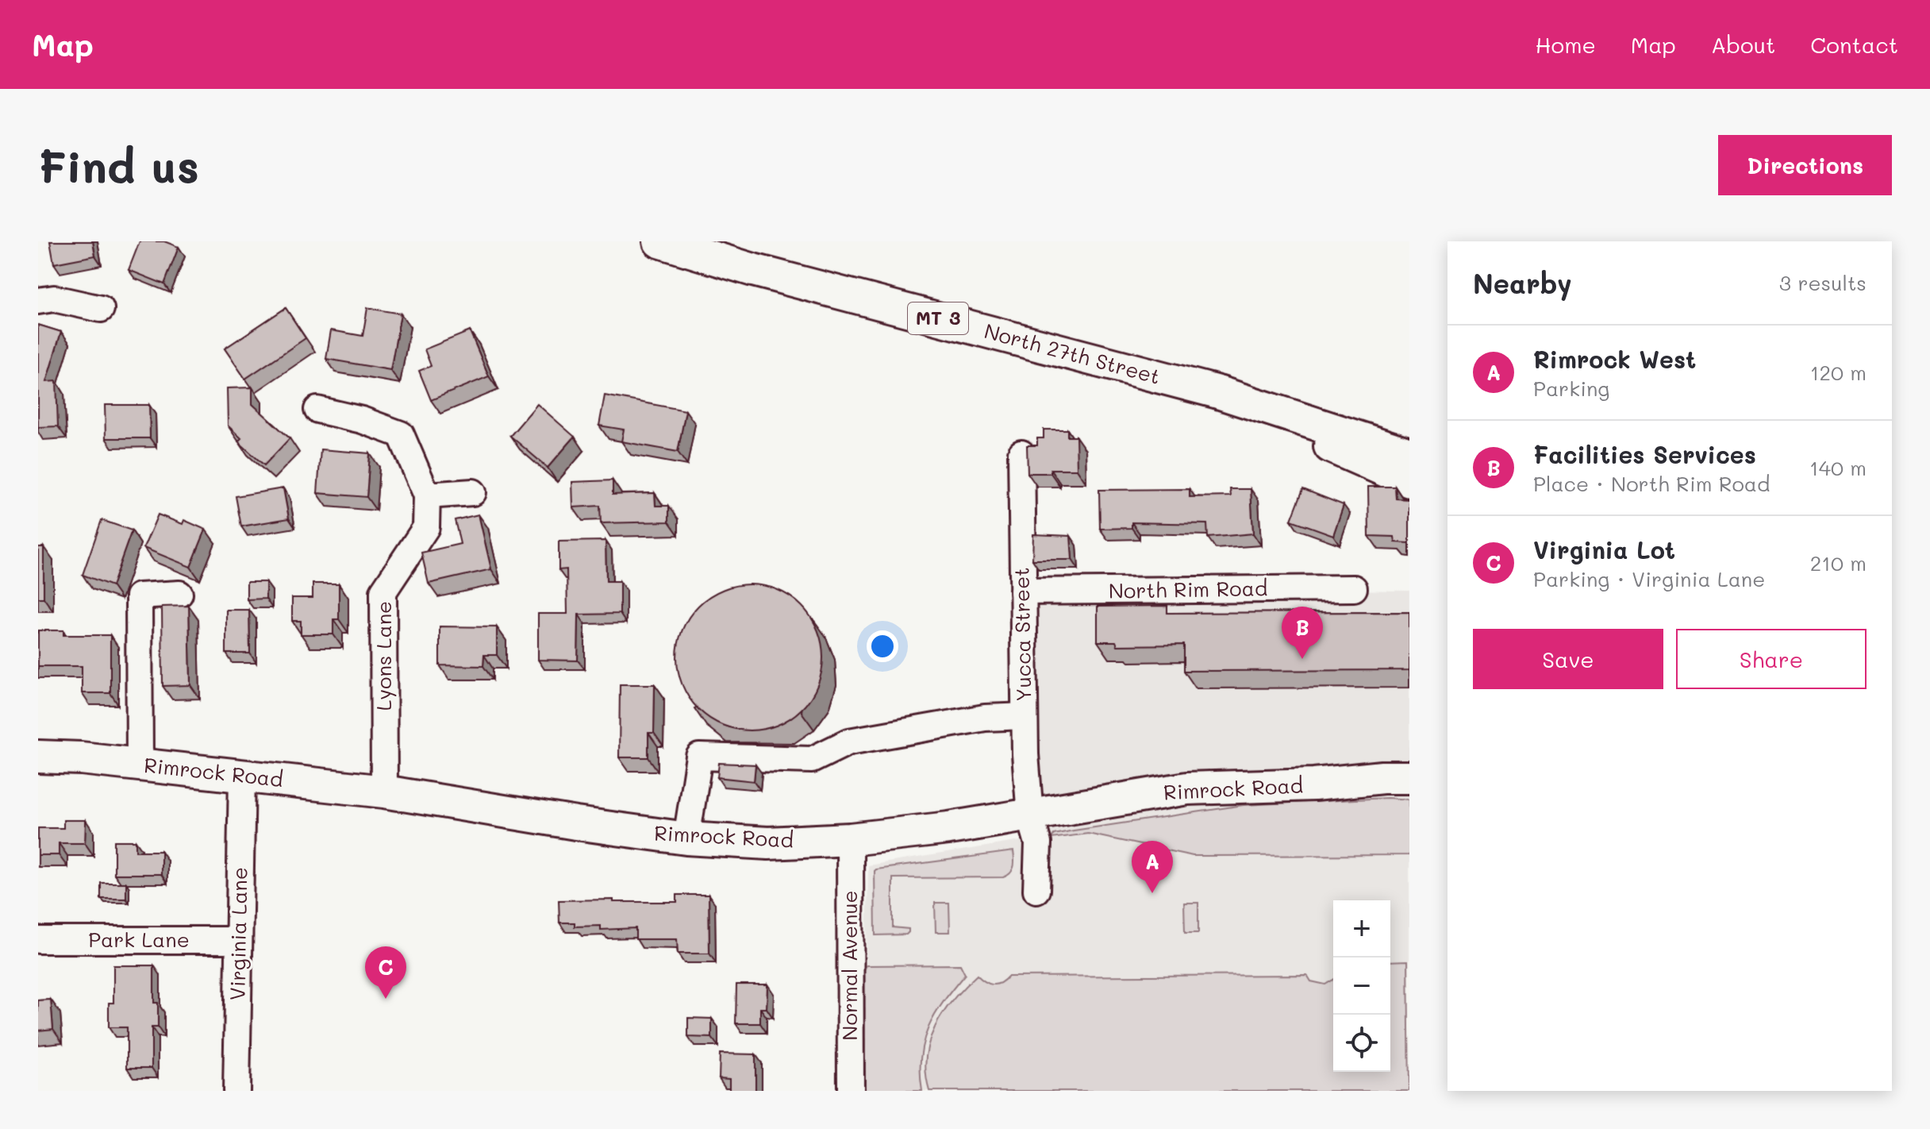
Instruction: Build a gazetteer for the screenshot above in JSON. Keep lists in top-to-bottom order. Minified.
{"streets":{"main road":["MT 3","North 27th Street","Rimrock Road"],"street":["North Rim Road","Yucca Street","Lyons Lane","Virginia Lane","Park Lane","Normal Avenue"]},"crossings":[["North Rim Road","Yucca Street"],["Yucca Street","Rimrock Road"],["Lyons Lane","Rimrock Road"],["Rimrock Road","Virginia Lane"],["Rimrock Road","Normal Avenue"],["Virginia Lane","Park Lane"]],"page":{"header":"Map","nav":["Home","Map","About","Contact"],"buttons":["Directions",["Save","Share"]],"title":"Find us","heading":["Nearby","3 results"],"list":[{"mark":"A","name":"Rimrock West","note":"Parking","value":"120 m"},{"mark":"B","name":"Facilities Services","note":"Place · North Rim Road","value":"140 m"},{"mark":"C","name":"Virginia Lot","note":"Parking · Virginia Lane","value":"210 m"}],"pins":["B","A","C"],"map_buttons":["+","−"]}}
